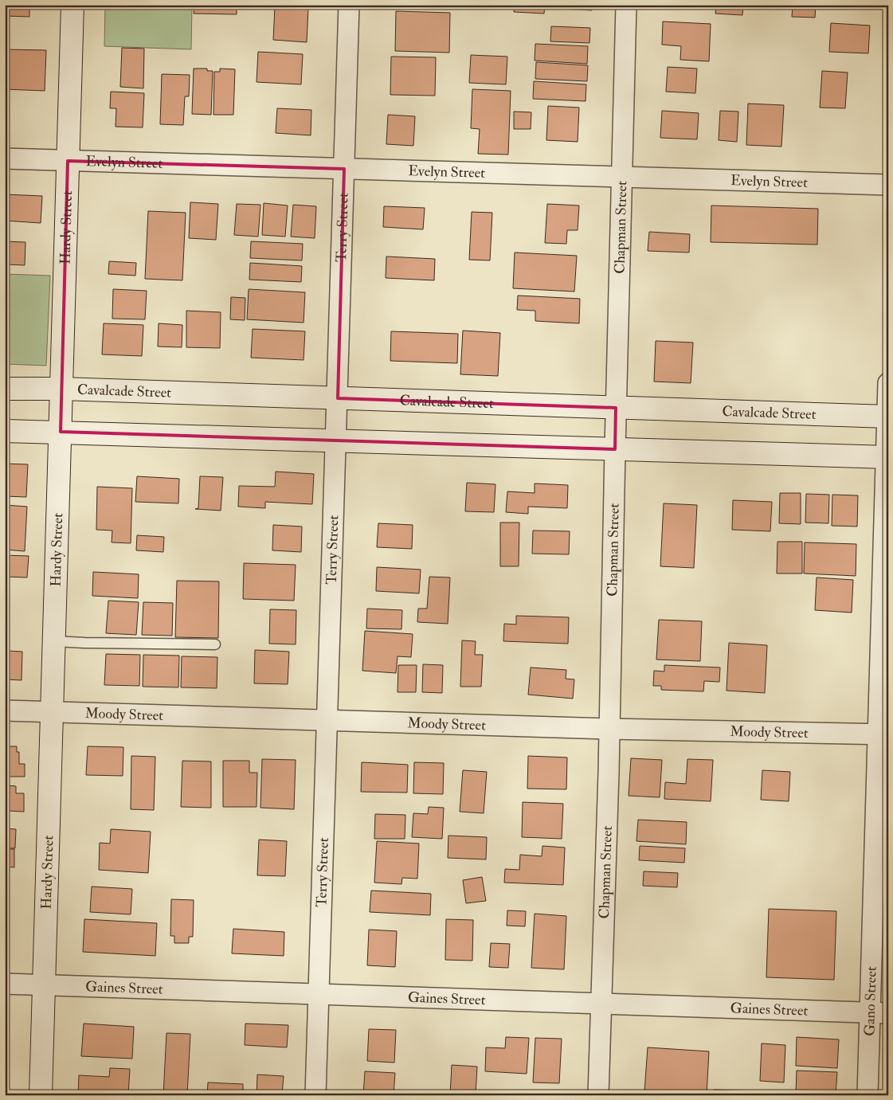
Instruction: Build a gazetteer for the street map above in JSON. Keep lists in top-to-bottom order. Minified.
{"streets":{"main road":["Hardy Street","Cavalcade Street"],"street":["Evelyn Street","Terry Street","Chapman Street","Moody Street","Gaines Street","Gano Street"]},"crossings":[["Evelyn Street","Hardy Street"],["Evelyn Street","Terry Street"],["Evelyn Street","Chapman Street"],["Hardy Street","Cavalcade Street"],["Hardy Street","Moody Street"],["Hardy Street","Gaines Street"],["Terry Street","Cavalcade Street"],["Terry Street","Moody Street"],["Terry Street","Gaines Street"],["Chapman Street","Cavalcade Street"],["Chapman Street","Moody Street"],["Chapman Street","Gaines Street"],["Cavalcade Street","Gano Street"],["Moody Street","Gano Street"],["Gaines Street","Gano Street"]]}
